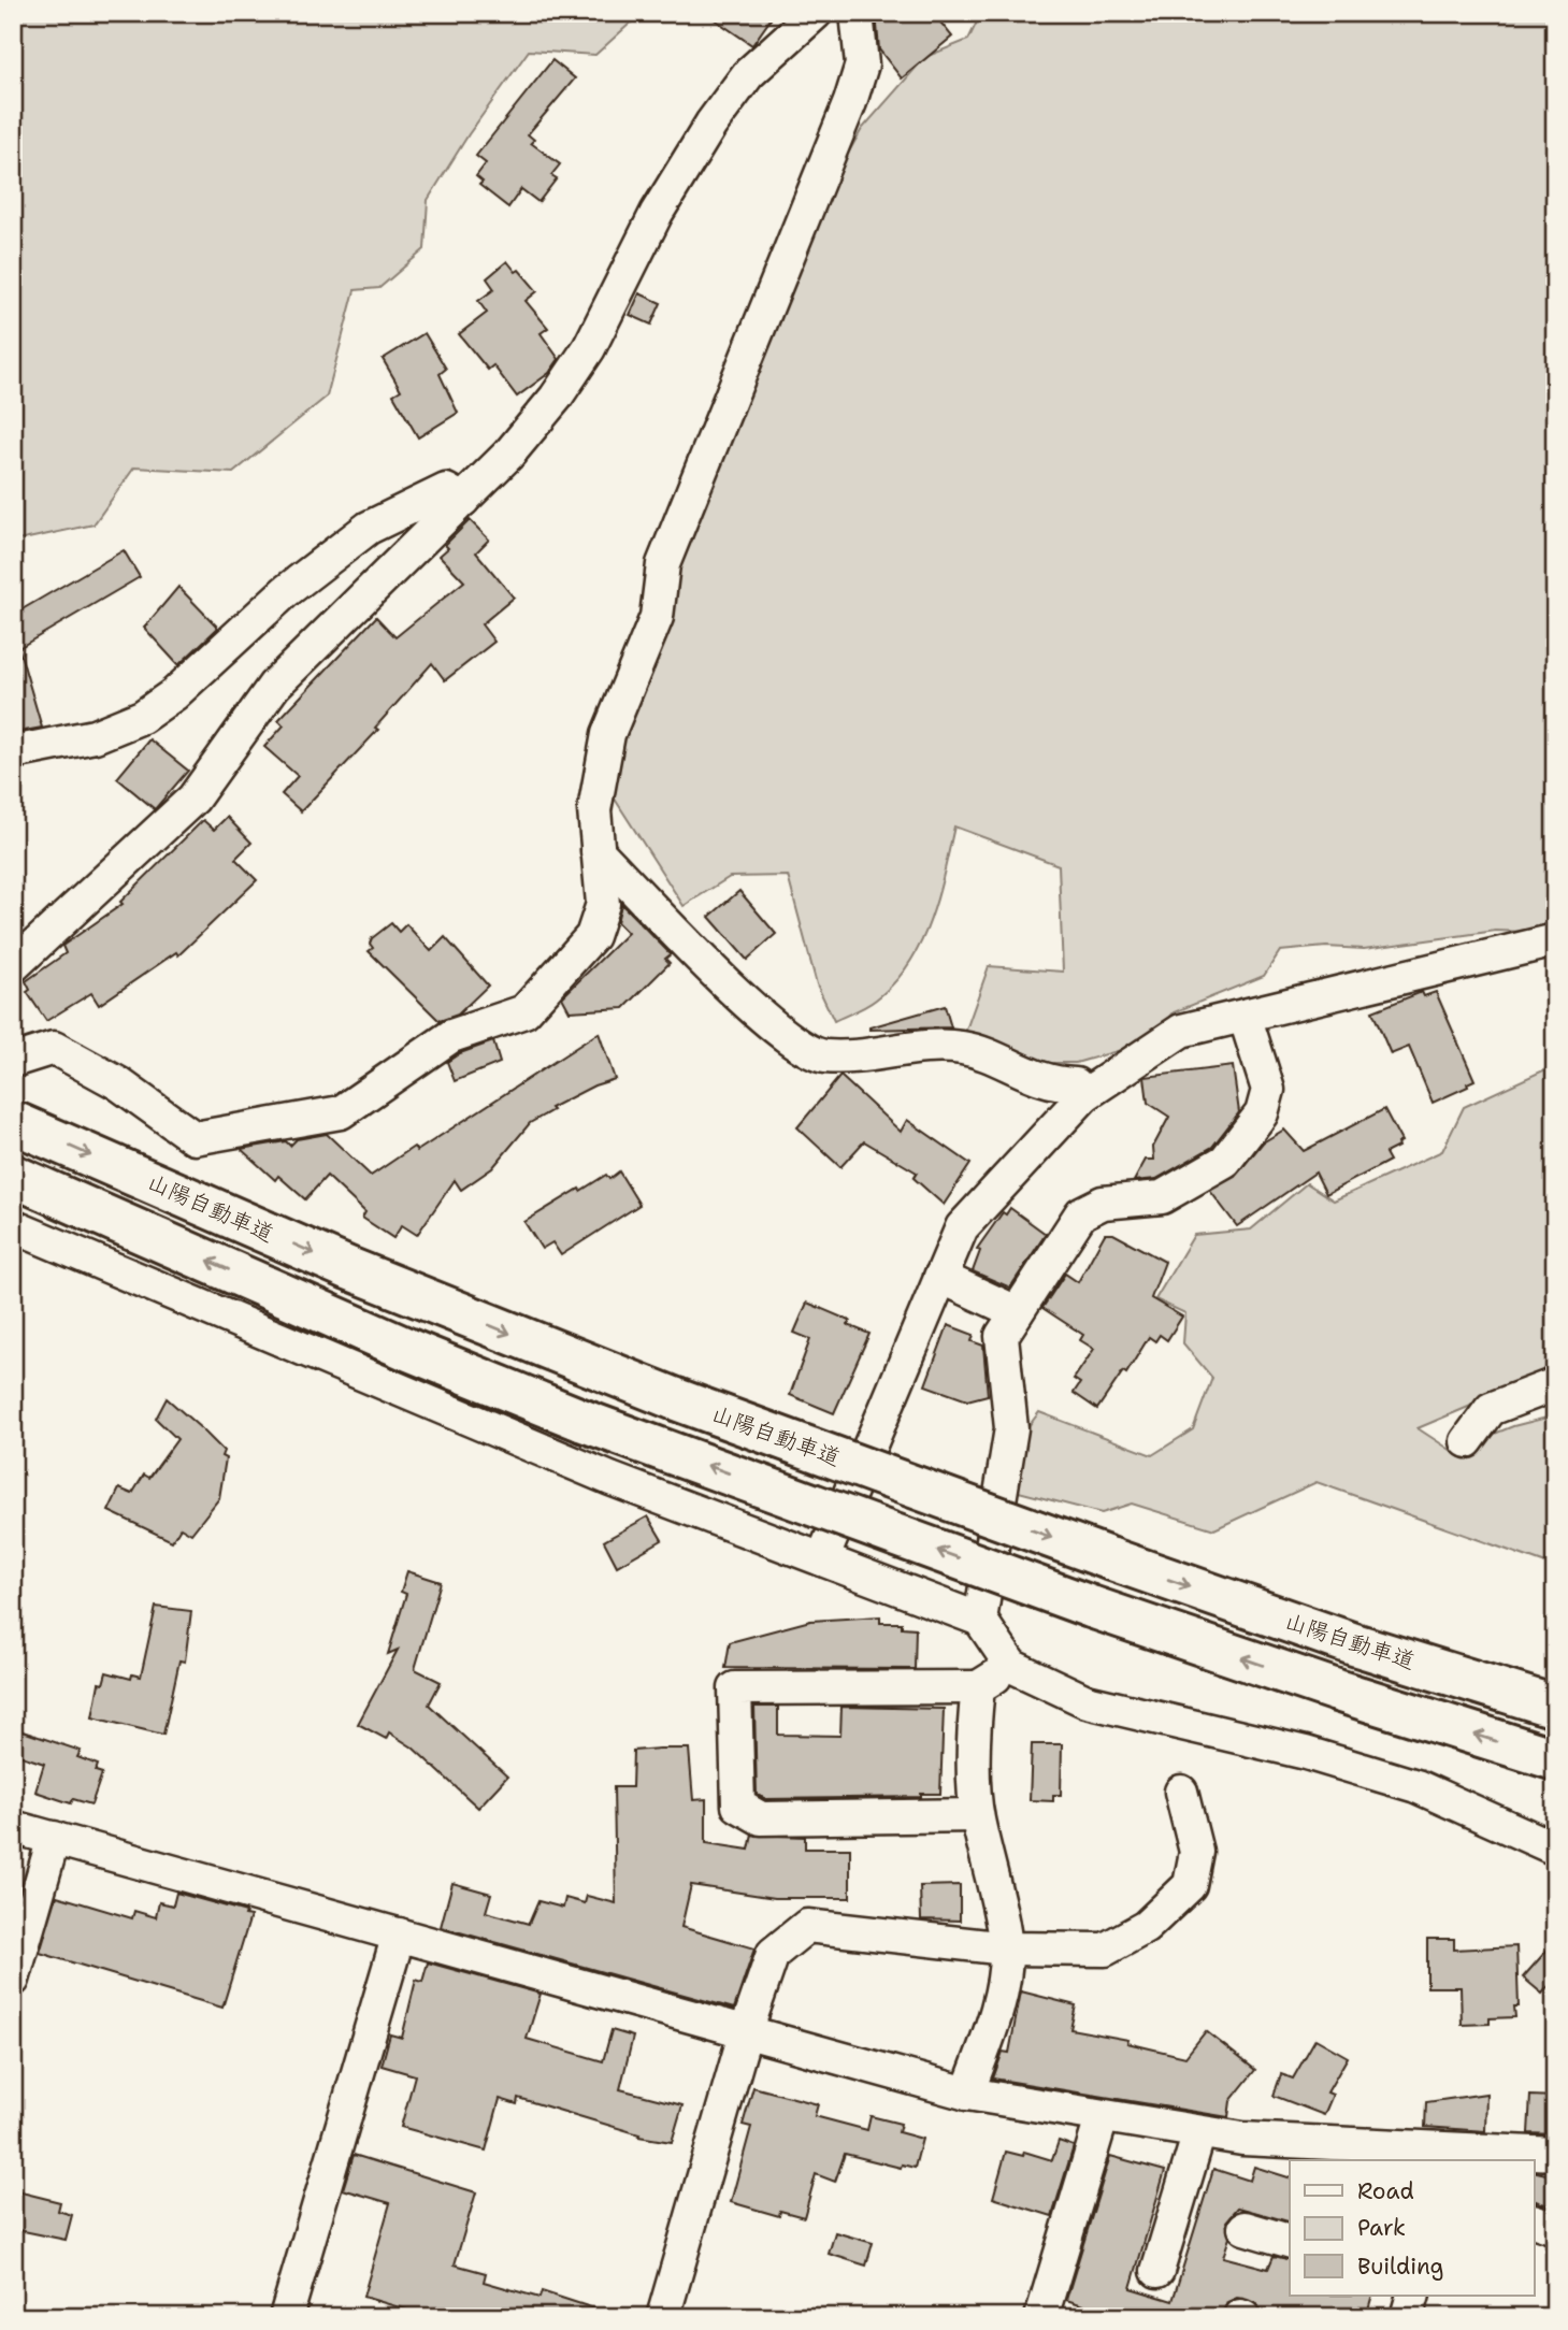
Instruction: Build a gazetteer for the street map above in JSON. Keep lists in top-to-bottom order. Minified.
{"streets":{"highway":["山陽自動車道"]},"legend":["Road","Park","Building"]}
